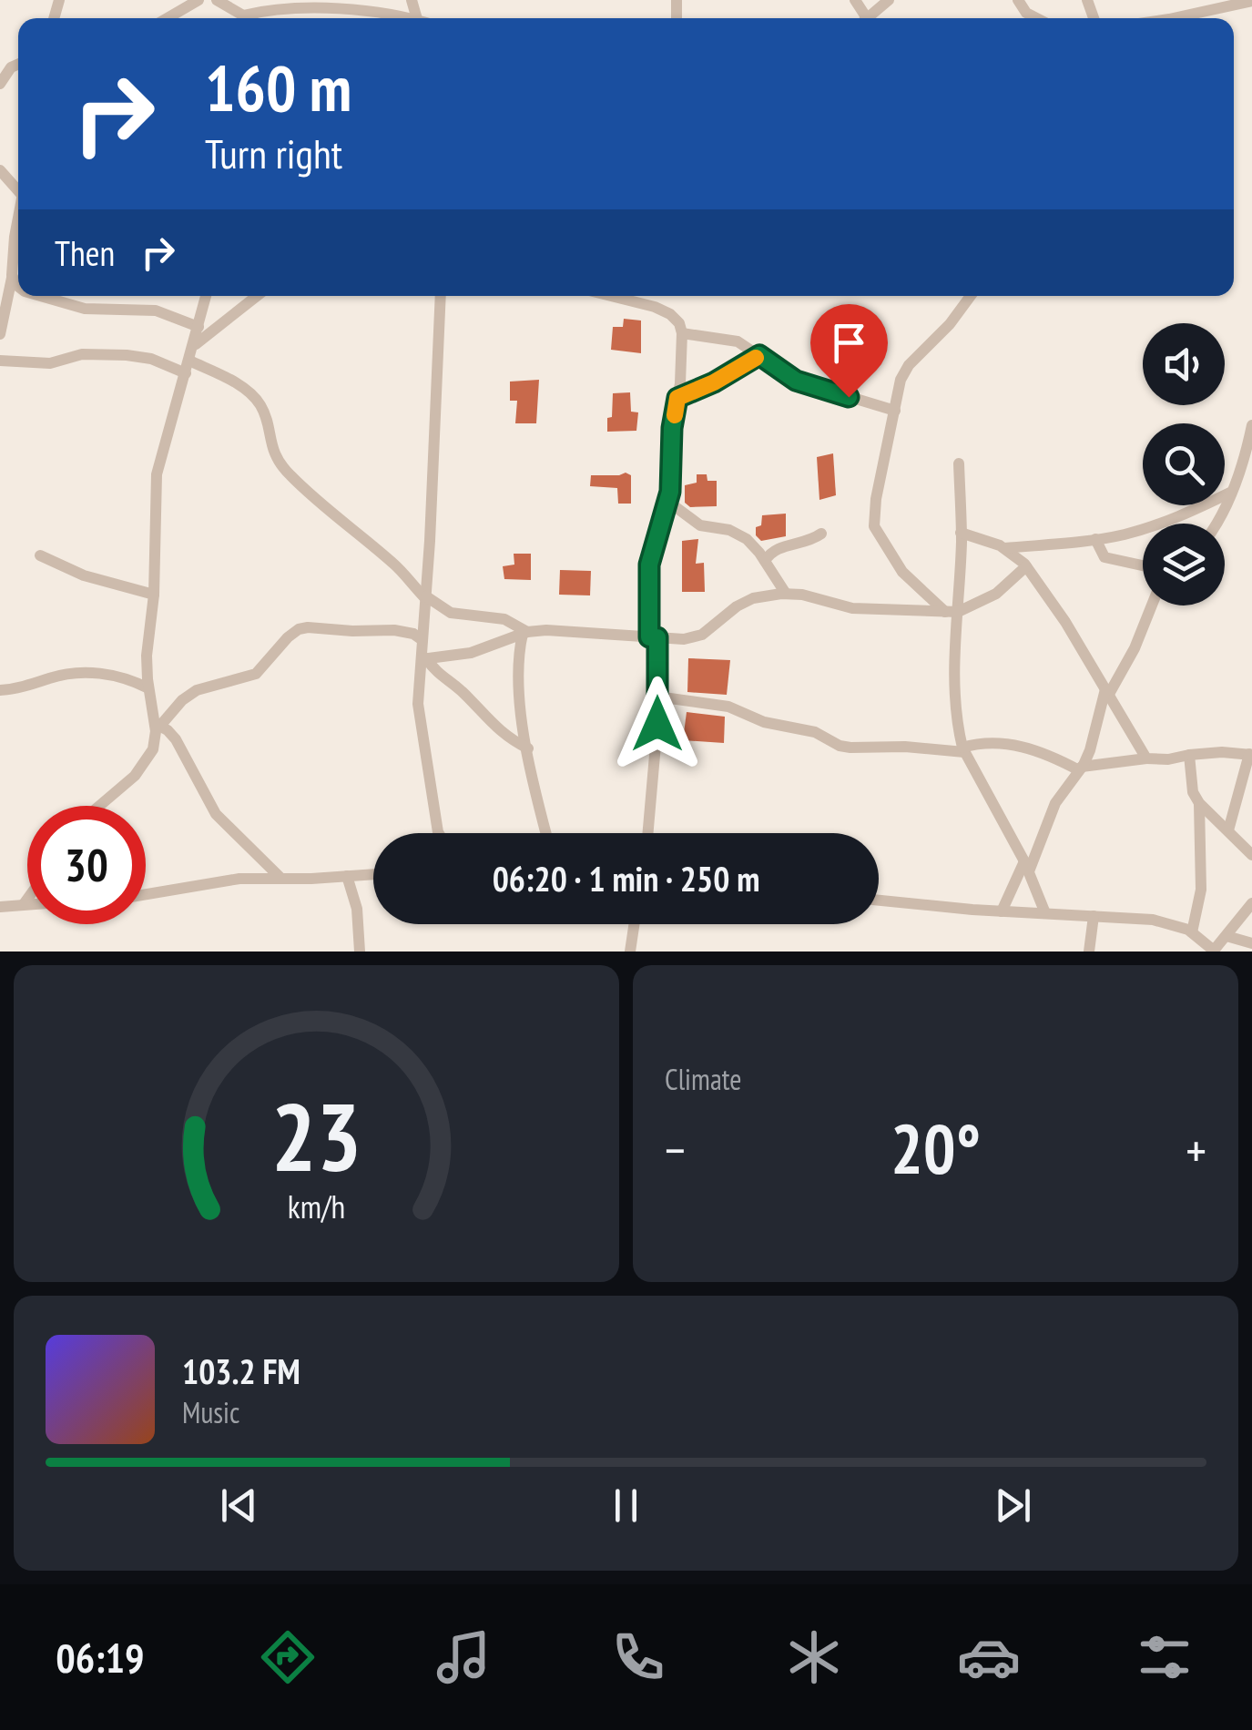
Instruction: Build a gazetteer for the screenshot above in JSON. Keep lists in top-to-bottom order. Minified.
{"page":{"turn":["160 m","Turn right"],"then":"Then","limit":"30","trip":"06:20 · 1 min · 250 m","tile":"Climate","heat":["−","20°","+"],"song":["103.2 FM","Music"],"tabs":"06:19","gauge":["23","km/h"]}}
